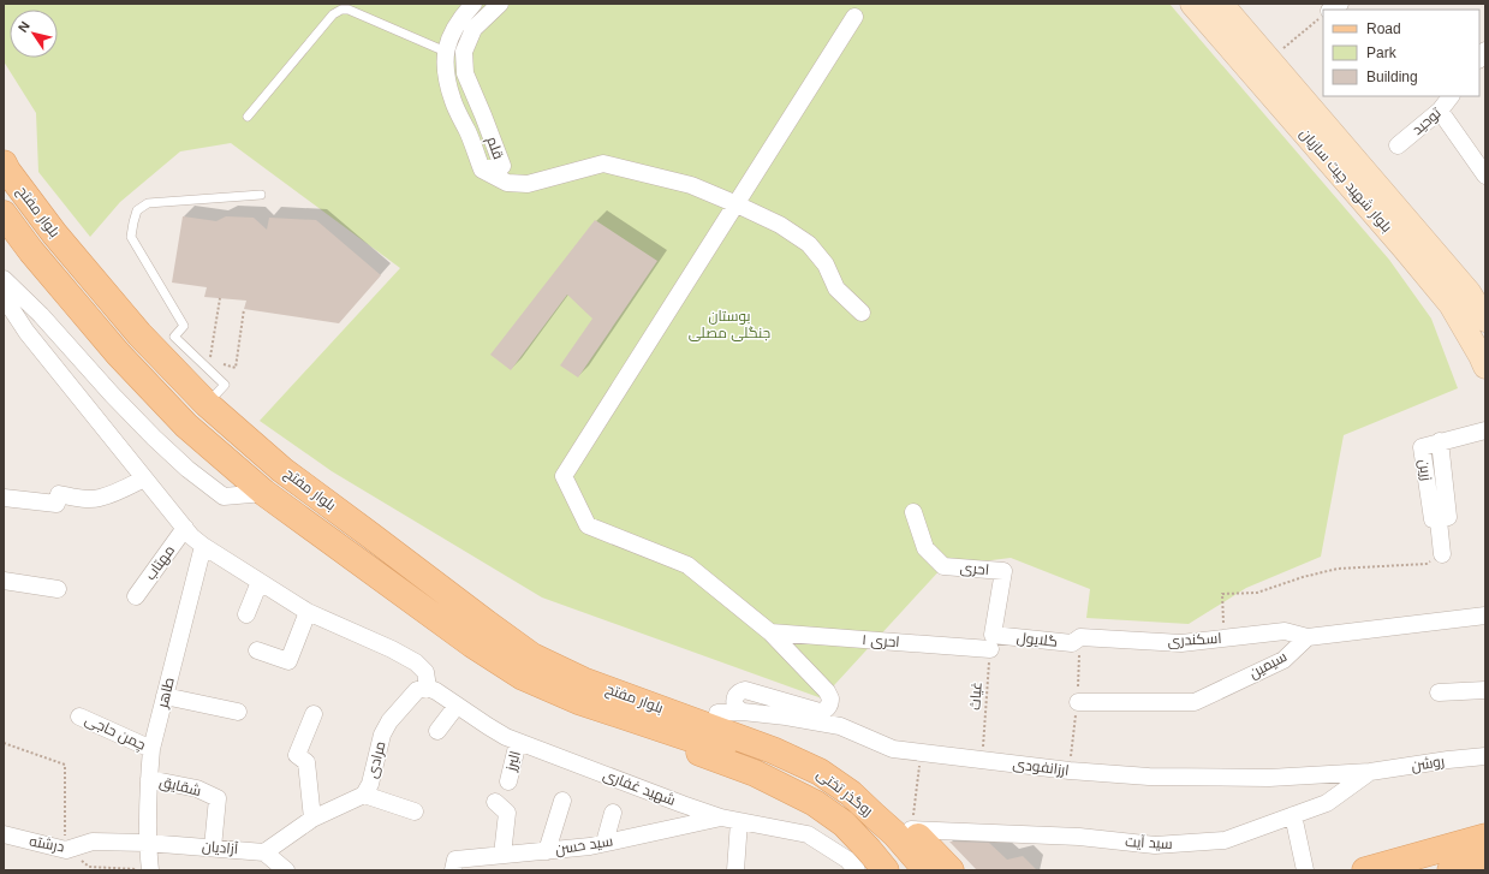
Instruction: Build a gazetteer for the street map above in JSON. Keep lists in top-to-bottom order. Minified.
{"streets":{"main road":["بلوار شهید چیت سازیان","بلوار مفتح","روگذر تختی"],"street":["توحید","قلم","زرین","مهتاب","احری","گلایول","اسکندری","احری ۱","سیمین","طاهر","چمن حاجی","مرادی","البرز","روشن","ارزانفودی","شقایق","شهید غفاری","سید آیت","درشته","سید حسن","آزادیان"],"path":["غیاث"]},"crossings":[["بلوار مفتح","ارزانفودی"],["بلوار مفتح","روگذر تختی"],["احری","گلایول"],["احری","احری ۱"],["احری","غیاث"],["گلایول","اسکندری"],["گلایول","احری ۱"],["گلایول","غیاث"],["اسکندری","سیمین"],["احری ۱","غیاث"],["طاهر","چمن حاجی"],["طاهر","شقایق"],["طاهر","درشته"],["طاهر","آزادیان"],["غیاث","ارزانفودی"],["مرادی","شهید غفاری"],["مرادی","آزادیان"],["البرز","شهید غفاری"],["روشن","ارزانفودی"],["روشن","سید آیت"],["ارزانفودی","روگذر تختی"],["ارزانفودی","سید آیت"],["شقایق","آزادیان"],["شهید غفاری","سید حسن"],["درشته","آزادیان"]],"parks":["بوستان جنگلی مصلی"],"legend":["Road","Park","Building"],"north":"top left"}
